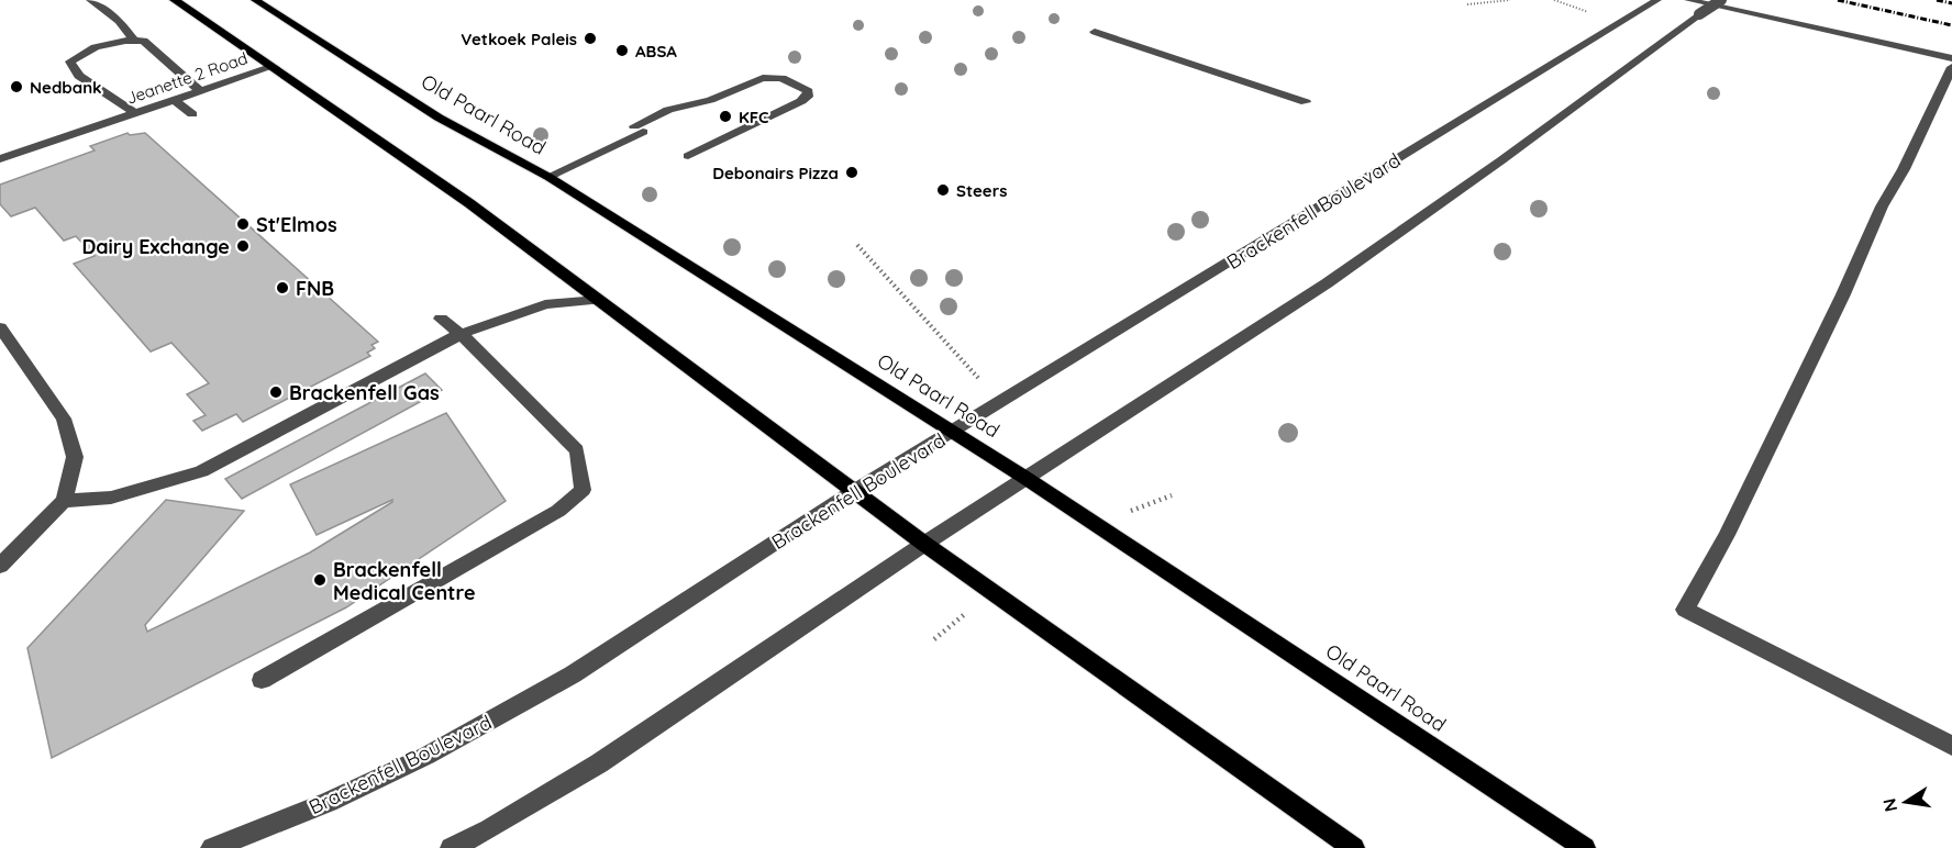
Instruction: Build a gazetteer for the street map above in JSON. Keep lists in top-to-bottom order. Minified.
{"streets":{"main road":["Old Paarl Road"],"street":["Jeanette 2 Road","Brackenfell Boulevard"]},"crossings":[["Old Paarl Road","Brackenfell Boulevard"]],"places":["Vetkoek Paleis","ABSA","Nedbank","KFC","Debonairs Pizza","Steers","St'Elmos","Dairy Exchange","FNB","Brackenfell Gas","Brackenfell Medical Centre"],"north":"left"}
